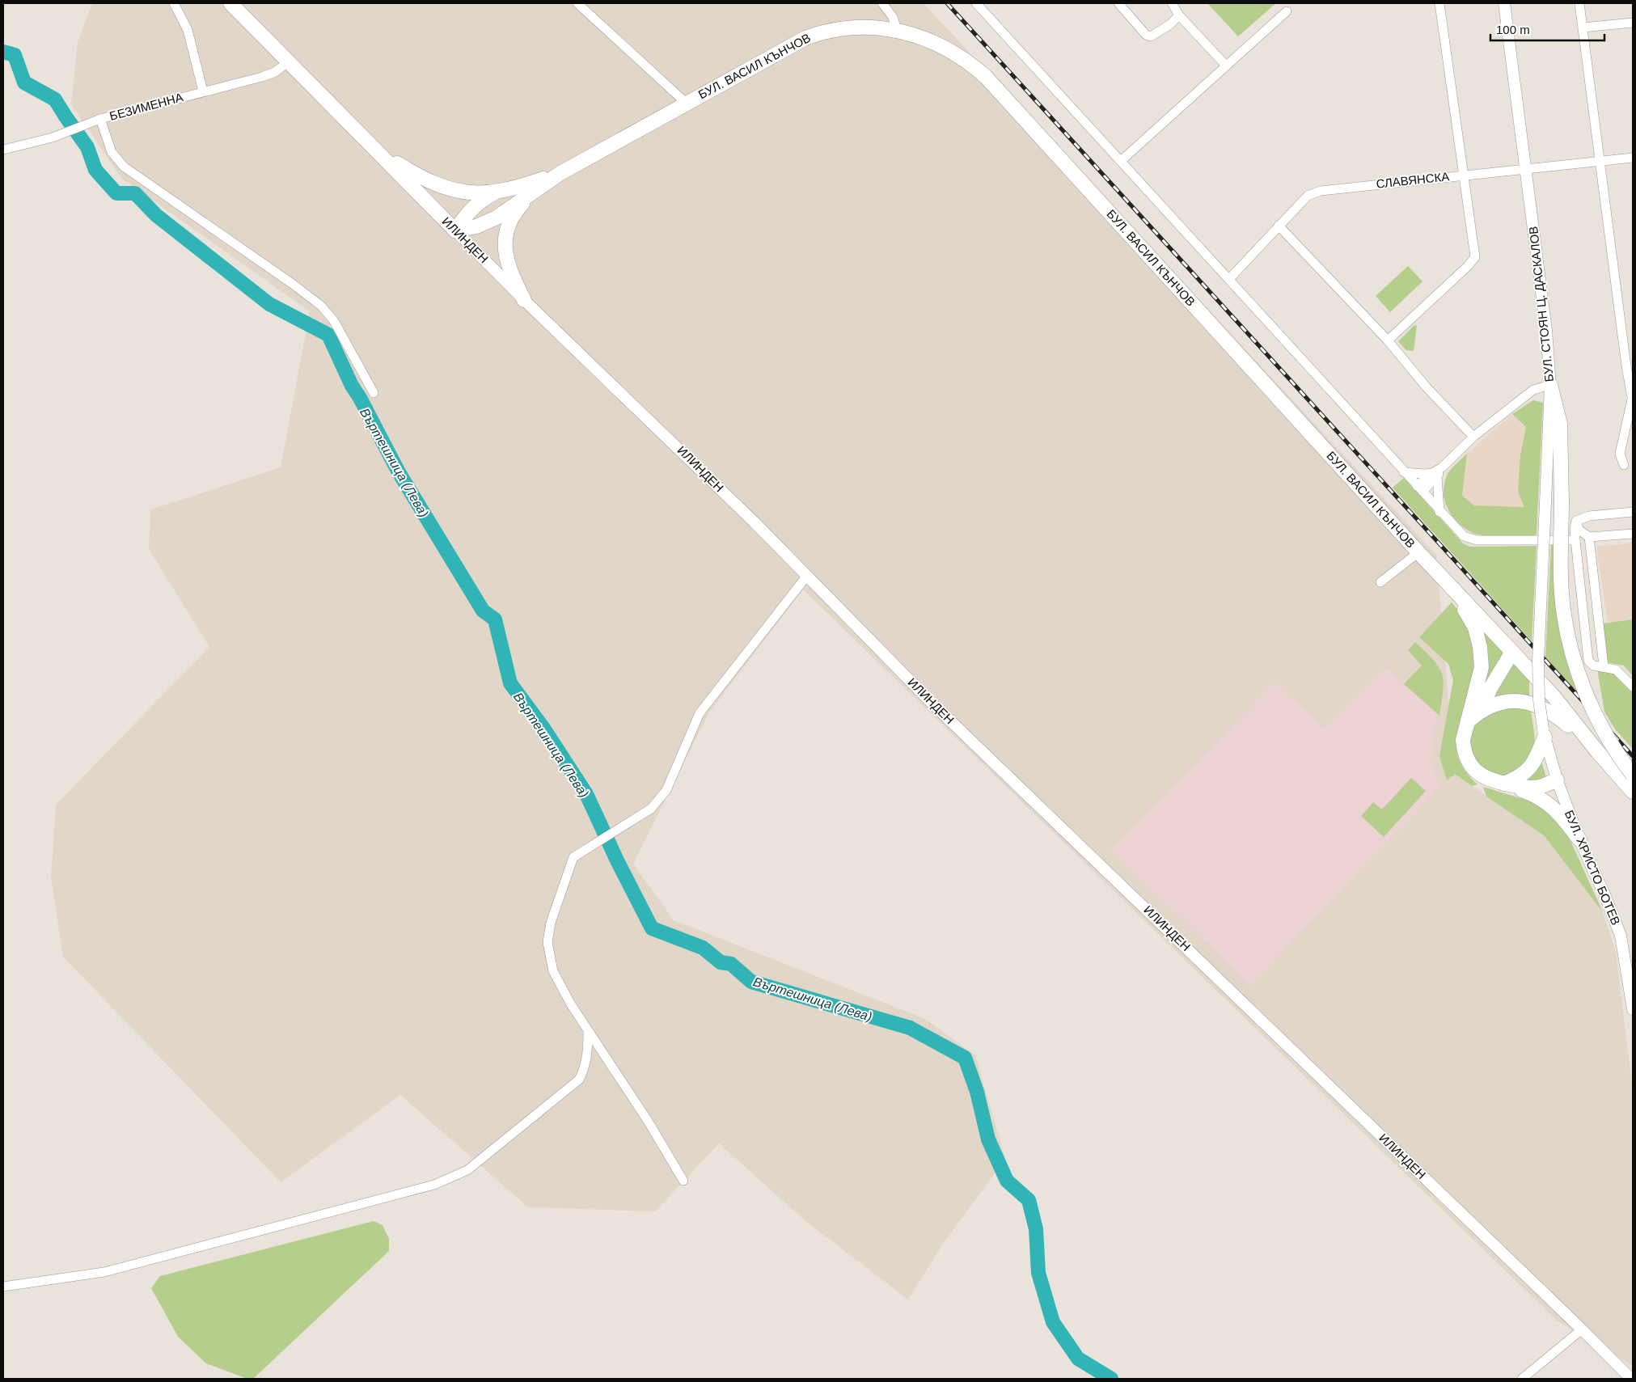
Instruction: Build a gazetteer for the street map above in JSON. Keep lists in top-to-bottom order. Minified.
{"streets":{"main road":["БУЛ. ВАСИЛ КЪНЧОВ","ИЛИНДЕН"],"street":["БЕЗИМЕННА","СЛАВЯНСКА","БУЛ. СТОЯН Ц. ДАСКАЛОВ","БУЛ. ХРИСТО БОТЕВ"]},"crossings":[["БУЛ. ВАСИЛ КЪНЧОВ","ИЛИНДЕН"],["БЕЗИМЕННА","ИЛИНДЕН"],["СЛАВЯНСКА","БУЛ. СТОЯН Ц. ДАСКАЛОВ"],["БУЛ. СТОЯН Ц. ДАСКАЛОВ","БУЛ. ХРИСТО БОТЕВ"]],"water":["Въртешница (Лева)"],"scale_bar":"100 m"}
